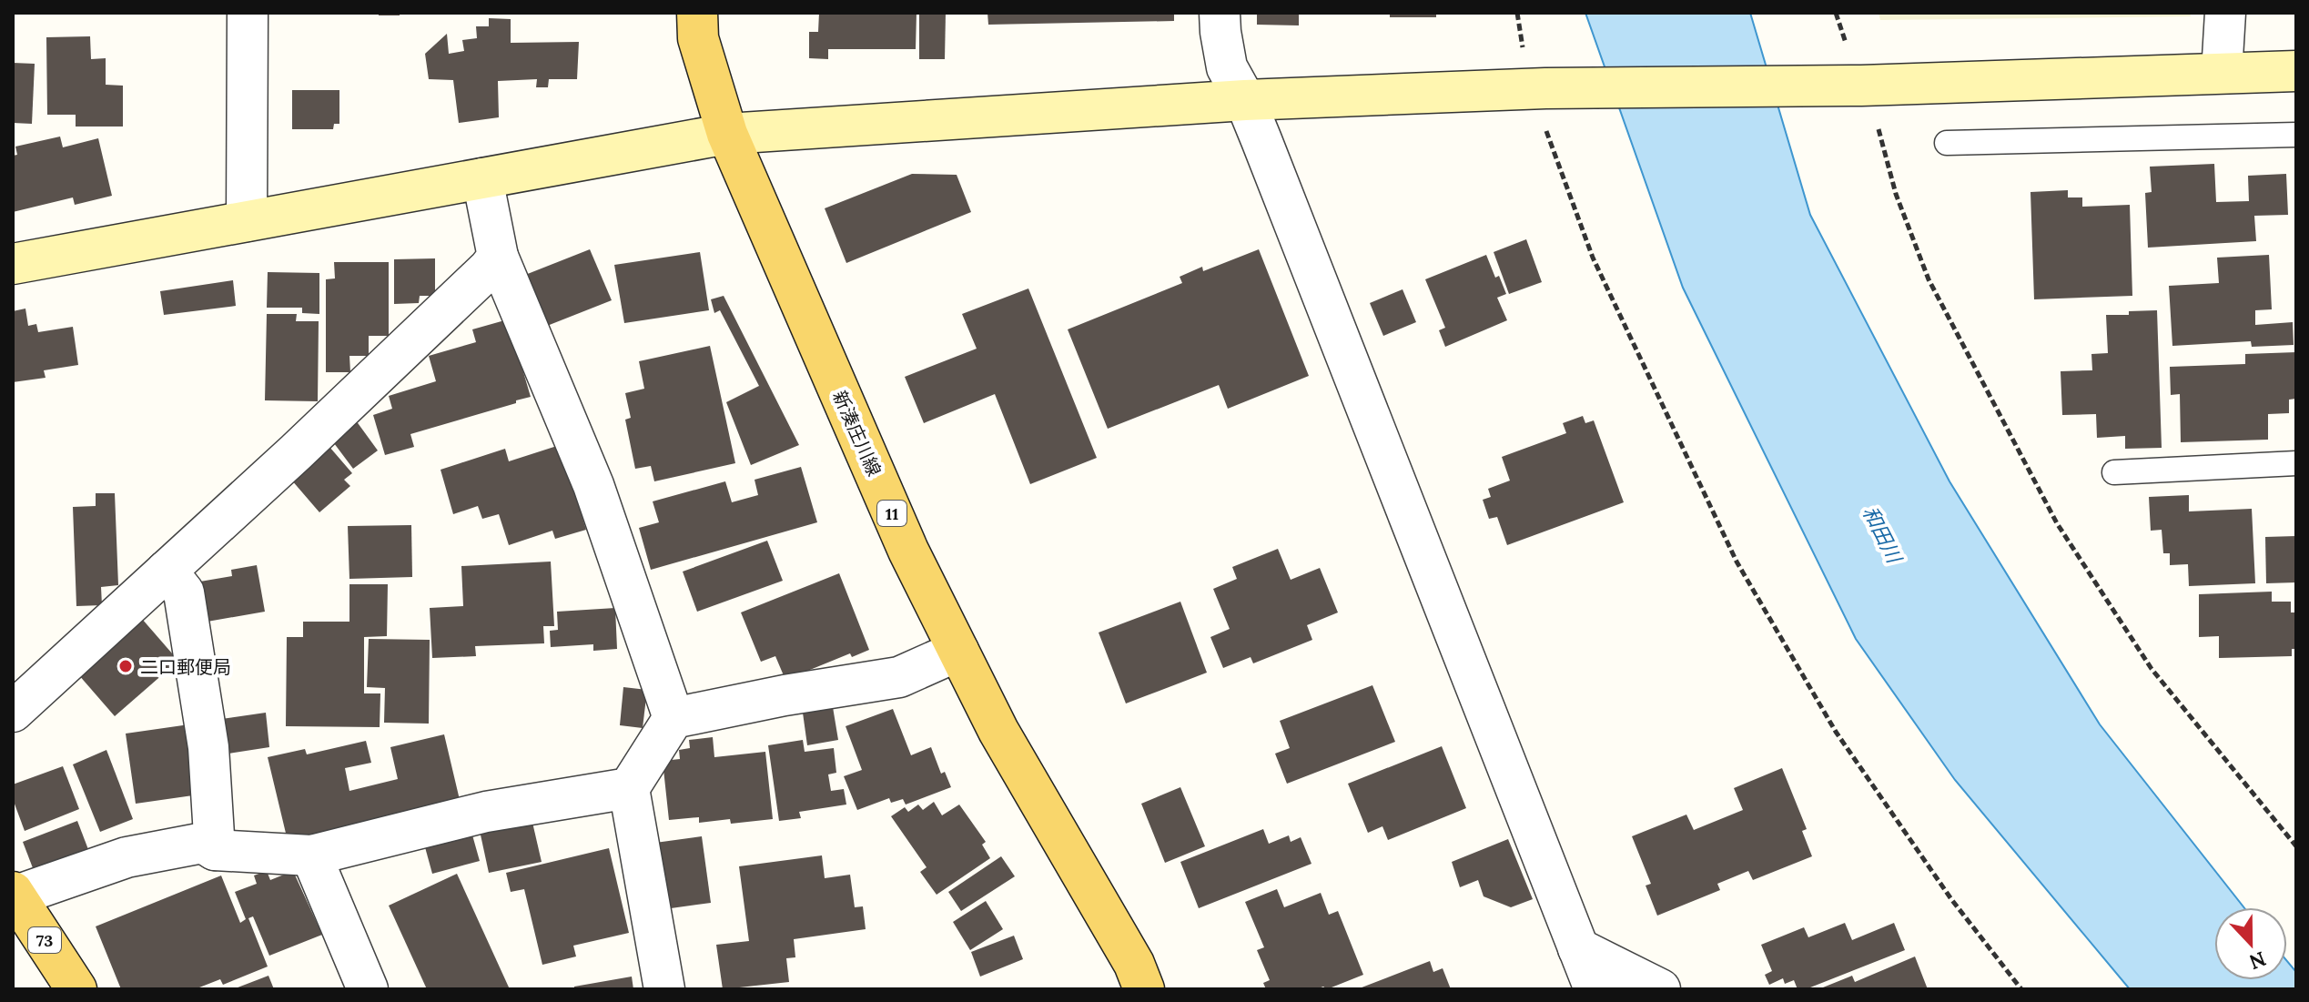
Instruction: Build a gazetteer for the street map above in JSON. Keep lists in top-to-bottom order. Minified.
{"streets":{"main road":["新湊庄川線","11","73"]},"water":["和田川"],"places":["二口郵便局"],"north":"bottom"}
